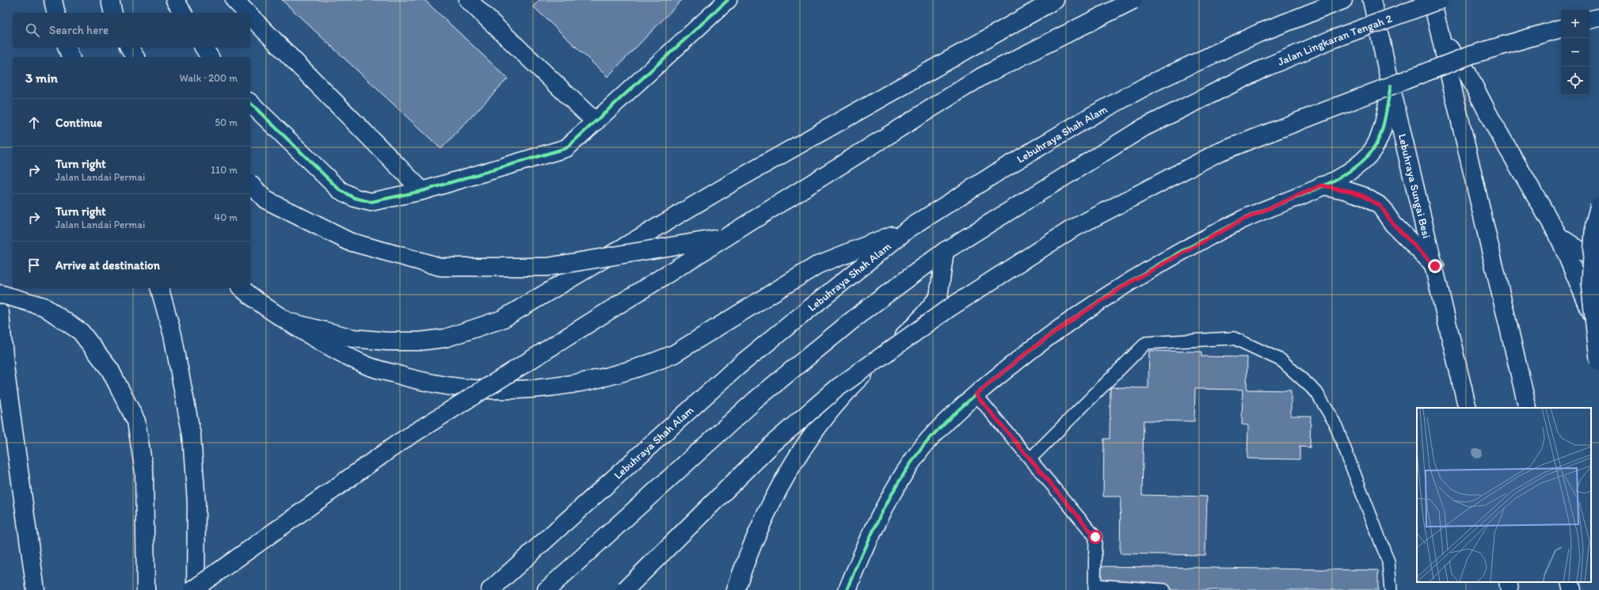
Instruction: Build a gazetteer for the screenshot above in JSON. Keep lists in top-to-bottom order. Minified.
{"streets":{"main road":["Jalan Lingkaran Tengah 2","Lebuhraya Shah Alam","Lebuhraya Sungai Besi"]},"page":{"map_buttons":["+","−"],"search":"Search here","heading":["3 min","Walk · 200 m"],"list":[["Continue","50 m"],["Turn right","Jalan Landai Permai","110 m"],["Turn right","Jalan Landai Permai","40 m"],"Arrive at destination"]}}
